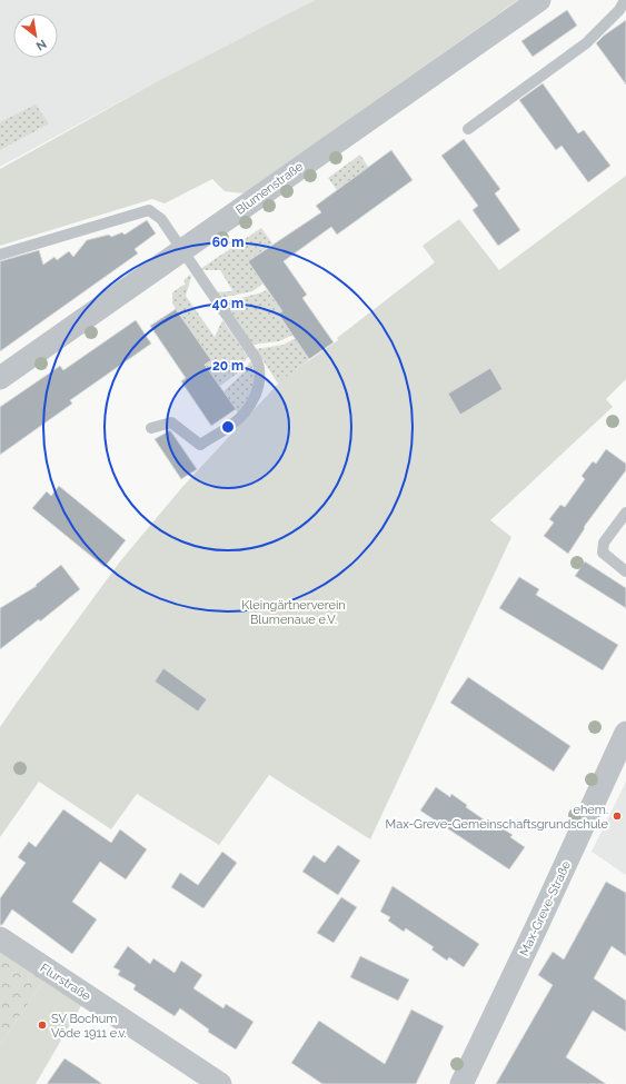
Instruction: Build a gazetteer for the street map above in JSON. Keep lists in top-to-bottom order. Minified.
{"streets":{"street":["Blumenstraße","Max-Greve-Straße","Flurstraße"]},"parks":["Kleingärtnerverein Blumenaue e.V."],"places":["ehem. Max-Greve-Gemeinschaftsgrundschule","SV Bochum Vöde 1911 e.v."],"north":"bottom right","rings":["60 m","40 m","20 m"]}
